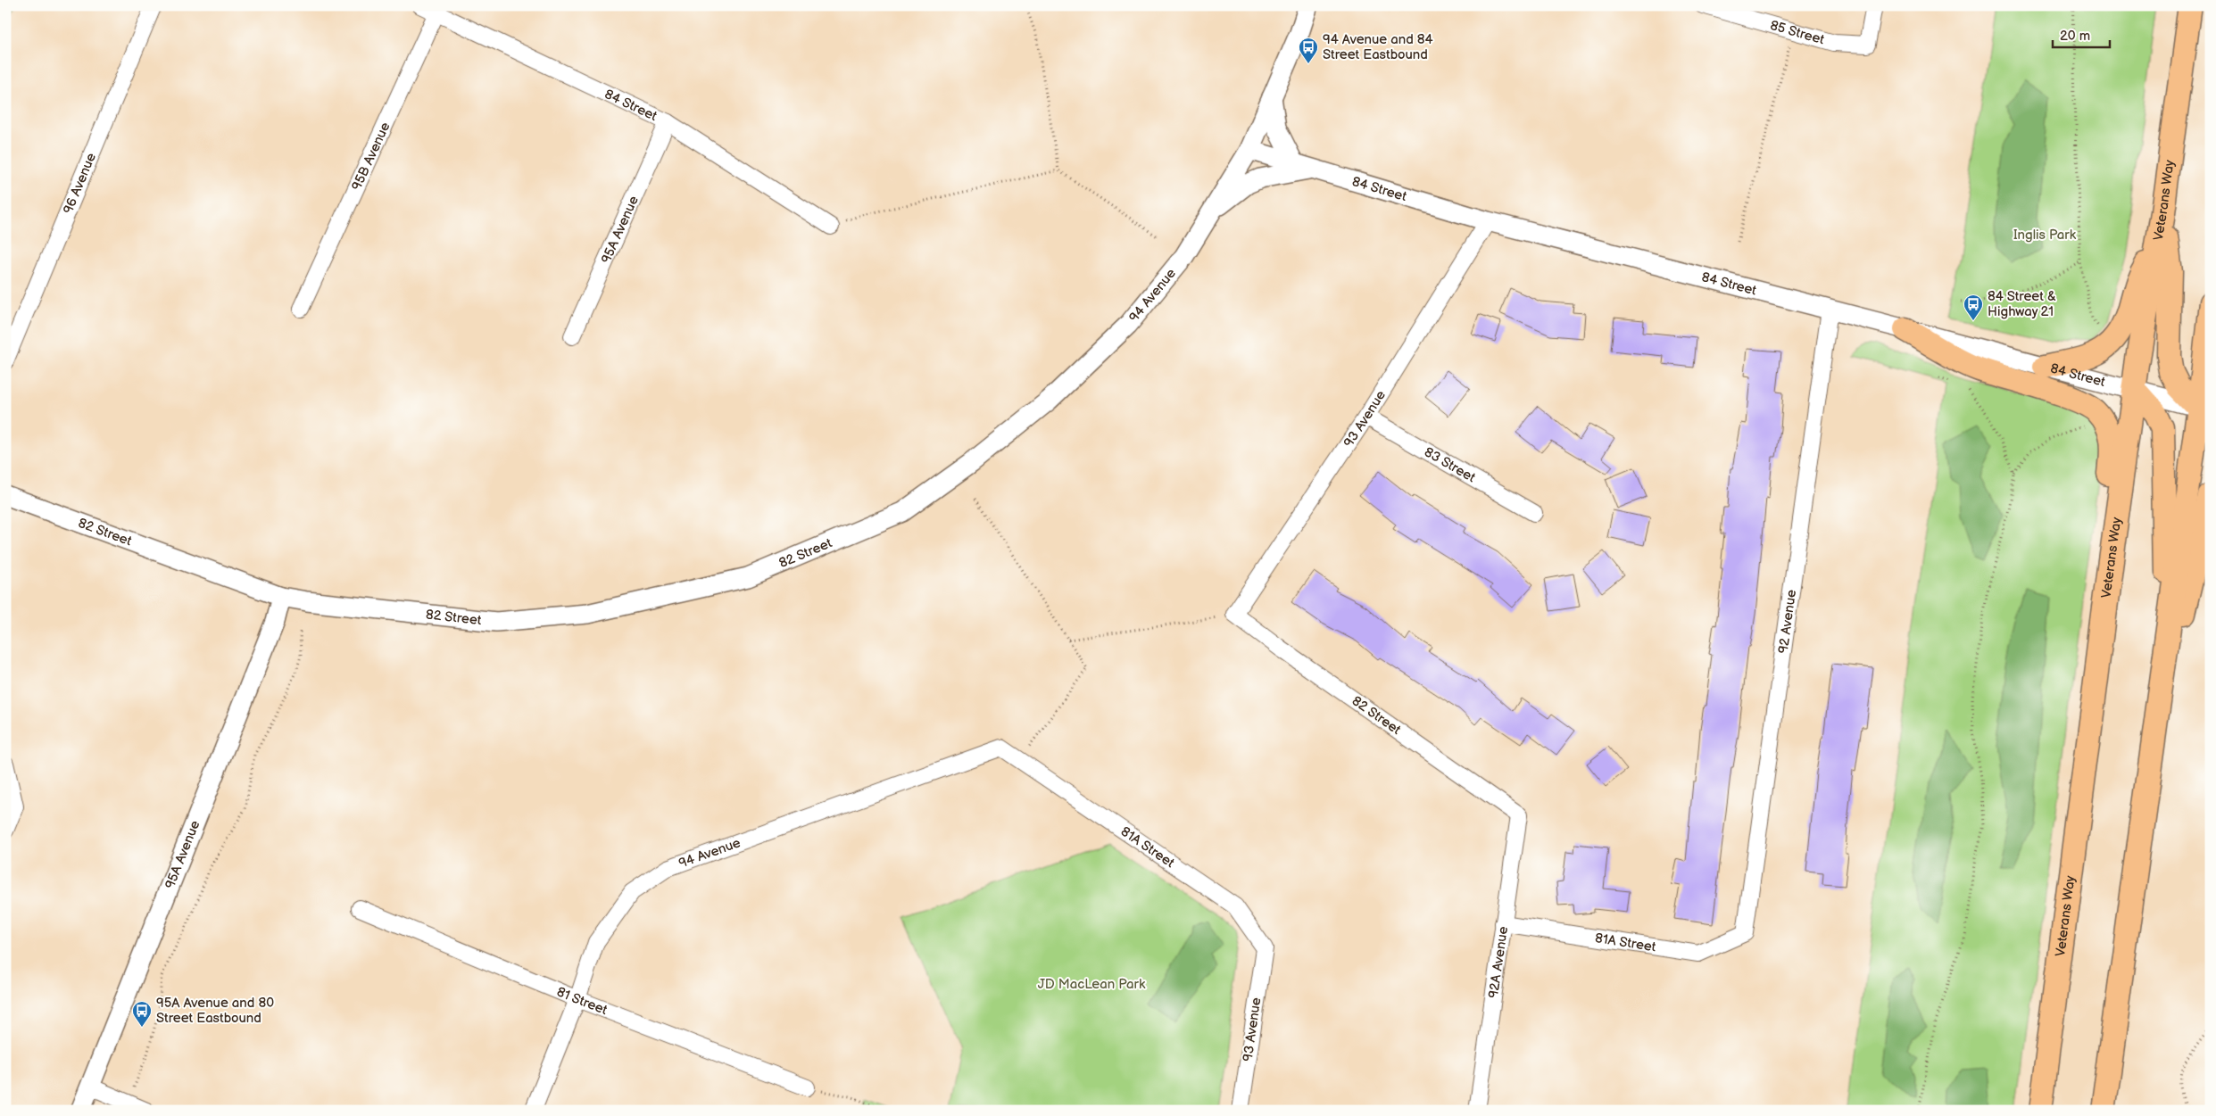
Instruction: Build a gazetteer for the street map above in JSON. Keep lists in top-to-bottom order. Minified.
{"streets":{"main road":["Veterans Way"],"street":["85 Street","84 Street","95B Avenue","96 Avenue","95A Avenue","94 Avenue","93 Avenue","83 Street","82 Street","92 Avenue","81A Street","92A Avenue","81 Street"]},"crossings":[["84 Street","95B Avenue"],["84 Street","Veterans Way"],["84 Street","95A Avenue"],["84 Street","94 Avenue"],["84 Street","93 Avenue"],["84 Street","92 Avenue"],["95A Avenue","82 Street"],["94 Avenue","82 Street"],["94 Avenue","81A Street"],["94 Avenue","81 Street"],["93 Avenue","83 Street"],["93 Avenue","82 Street"],["93 Avenue","81A Street"],["82 Street","92A Avenue"],["92 Avenue","81A Street"],["81A Street","92A Avenue"]],"parks":["Inglis Park","JD MacLean Park"],"places":{"bus stop":["94 Avenue and 84 Street Eastbound","84 Street & Highway 21","95A Avenue and 80 Street Eastbound"]},"scale_bar":"20 m"}
